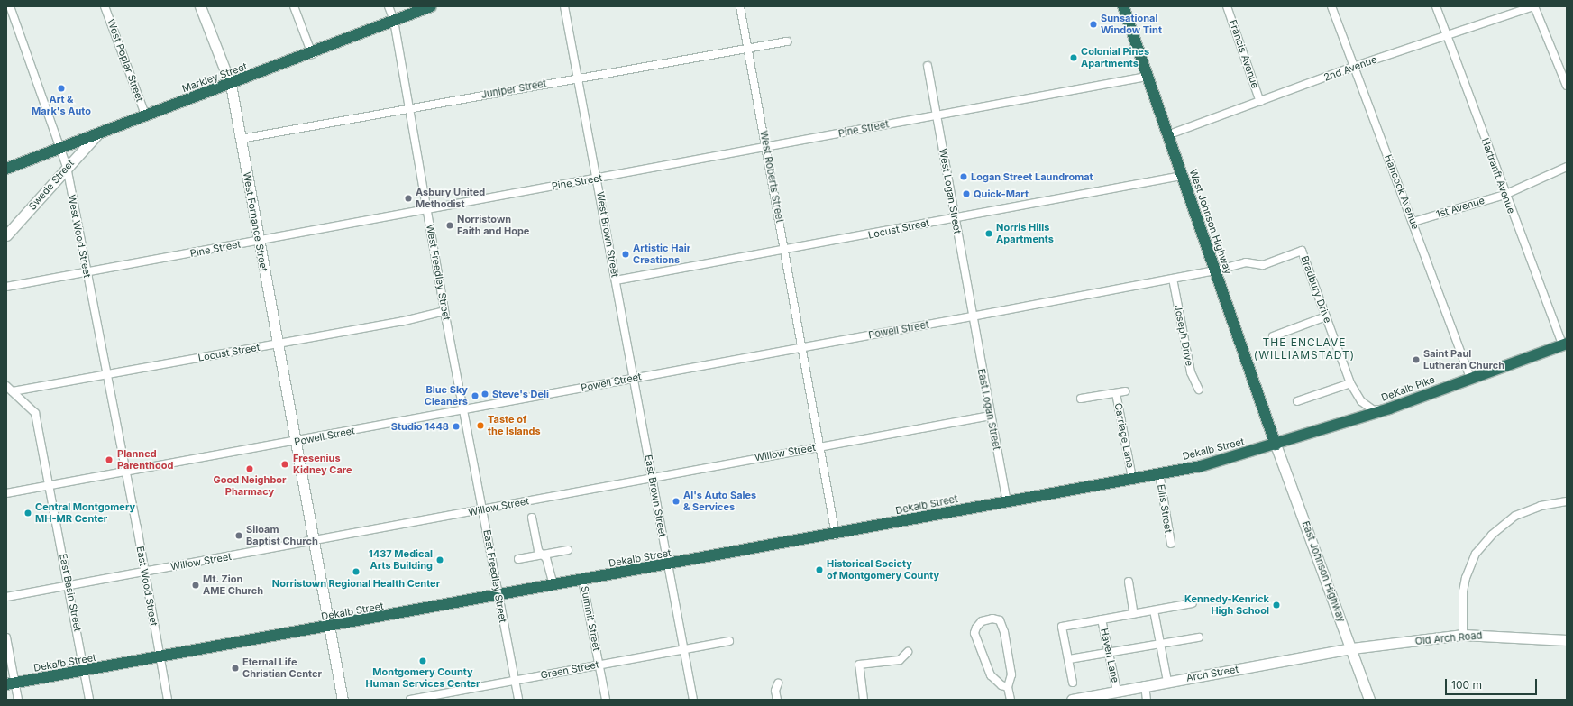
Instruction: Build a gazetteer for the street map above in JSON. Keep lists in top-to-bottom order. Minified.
{"streets":{"highway":["Markley Street","West Johnson Highway","DeKalb Pike","Dekalb Street"],"street":["Francis Avenue","West Poplar Street","2nd Avenue","Juniper Street","Pine Street","Hartranft Avenue","West Roberts Street","Swede Street","West Logan Street","Hancock Avenue","1st Avenue","West Fornance Street","Locust Street","West Brown Street","West Wood Street","West Freedley Street","Bradbury Drive","Powell Street","Joseph Drive","East Logan Street","Carriage Lane","Willow Street","East Brown Street","Ellis Street","East Johnson Highway","East Freedley Street","East Wood Street","East Basin Street","Summit Street","Old Arch Road","Haven Lane","Green Street","Arch Street"]},"crossings":[["Francis Avenue","2nd Avenue"],["West Poplar Street","Markley Street"],["2nd Avenue","Hartranft Avenue"],["2nd Avenue","Hancock Avenue"],["2nd Avenue","West Johnson Highway"],["Markley Street","Swede Street"],["Markley Street","West Fornance Street"],["Markley Street","West Wood Street"],["Markley Street","West Freedley Street"],["Juniper Street","West Roberts Street"],["Juniper Street","West Fornance Street"],["Juniper Street","West Brown Street"],["Juniper Street","West Freedley Street"],["Pine Street","West Roberts Street"],["Pine Street","West Logan Street"],["Pine Street","West Fornance Street"],["Pine Street","West Johnson Highway"],["Pine Street","West Brown Street"],["Pine Street","West Wood Street"],["Pine Street","West Freedley Street"],["Hartranft Avenue","1st Avenue"],["Hartranft Avenue","DeKalb Pike"],["West Roberts Street","Locust Street"],["West Roberts Street","Powell Street"],["West Roberts Street","Dekalb Street"],["West Roberts Street","Willow Street"],["Swede Street","West Wood Street"],["West Logan Street","Locust Street"],["West Logan Street","Powell Street"],["West Logan Street","East Logan Street"],["Hancock Avenue","1st Avenue"],["Hancock Avenue","DeKalb Pike"],["West Fornance Street","Locust Street"],["West Fornance Street","Powell Street"],["West Fornance Street","Dekalb Street"],["West Fornance Street","Willow Street"],["West Johnson Highway","Locust Street"],["West Johnson Highway","Bradbury Drive"],["West Johnson Highway","Powell Street"],["West Johnson Highway","DeKalb Pike"],["West Johnson Highway","Dekalb Street"],["West Johnson Highway","East Johnson Highway"],["Locust Street","West Brown Street"],["Locust Street","West Wood Street"],["Locust Street","West Freedley Street"],["Locust Street","East Basin Street"],["West Brown Street","Powell Street"],["West Brown Street","East Brown Street"],["West Wood Street","Powell Street"],["West Wood Street","East Wood Street"],["West Freedley Street","Powell Street"],["West Freedley Street","East Freedley Street"],["Bradbury Drive","Powell Street"],["Bradbury Drive","DeKalb Pike"],["Powell Street","Joseph Drive"],["Powell Street","East Logan Street"],["Powell Street","East Brown Street"],["Powell Street","East Freedley Street"],["Powell Street","East Wood Street"],["Powell Street","East Basin Street"],["DeKalb Pike","Dekalb Street"],["DeKalb Pike","East Johnson Highway"],["East Logan Street","Dekalb Street"],["East Logan Street","Willow Street"],["Carriage Lane","Dekalb Street"],["Dekalb Street","East Brown Street"],["Dekalb Street","Ellis Street"],["Dekalb Street","East Johnson Highway"],["Dekalb Street","East Freedley Street"],["Dekalb Street","East Wood Street"],["Dekalb Street","East Basin Street"],["Dekalb Street","Summit Street"],["Willow Street","East Brown Street"],["Willow Street","East Freedley Street"],["Willow Street","East Wood Street"],["Willow Street","East Basin Street"],["East Brown Street","Green Street"],["East Johnson Highway","Old Arch Road"],["East Johnson Highway","Arch Street"],["East Freedley Street","Green Street"],["Summit Street","Green Street"],["Old Arch Road","Arch Street"],["Haven Lane","Arch Street"]],"districts":["THE ENCLAVE (WILLIAMSTADT)"],"places":["Sunsational Window Tint","Colonial Pines Apartments","Art & Mark's Auto","Logan Street Laundromat","Quick-Mart","Asbury United Methodist","Norristown Faith and Hope","Norris Hills Apartments","Artistic Hair Creations","Saint Paul Lutheran Church","Steve's Deli","Blue Sky Cleaners","Taste of the Islands","Studio 1448","Planned Parenthood","Fresenius Kidney Care","Good Neighbor Pharmacy","Al's Auto Sales & Services","Central Montgomery MH-MR Center","Siloam Baptist Church","1437 Medical Arts Building","Historical Society of Montgomery County","Norristown Regional Health Center","Mt. Zion AME Church","Kennedy-Kenrick High School","Montgomery County Human Services Center","Eternal Life Christian Center"],"scale_bar":"100 m"}
